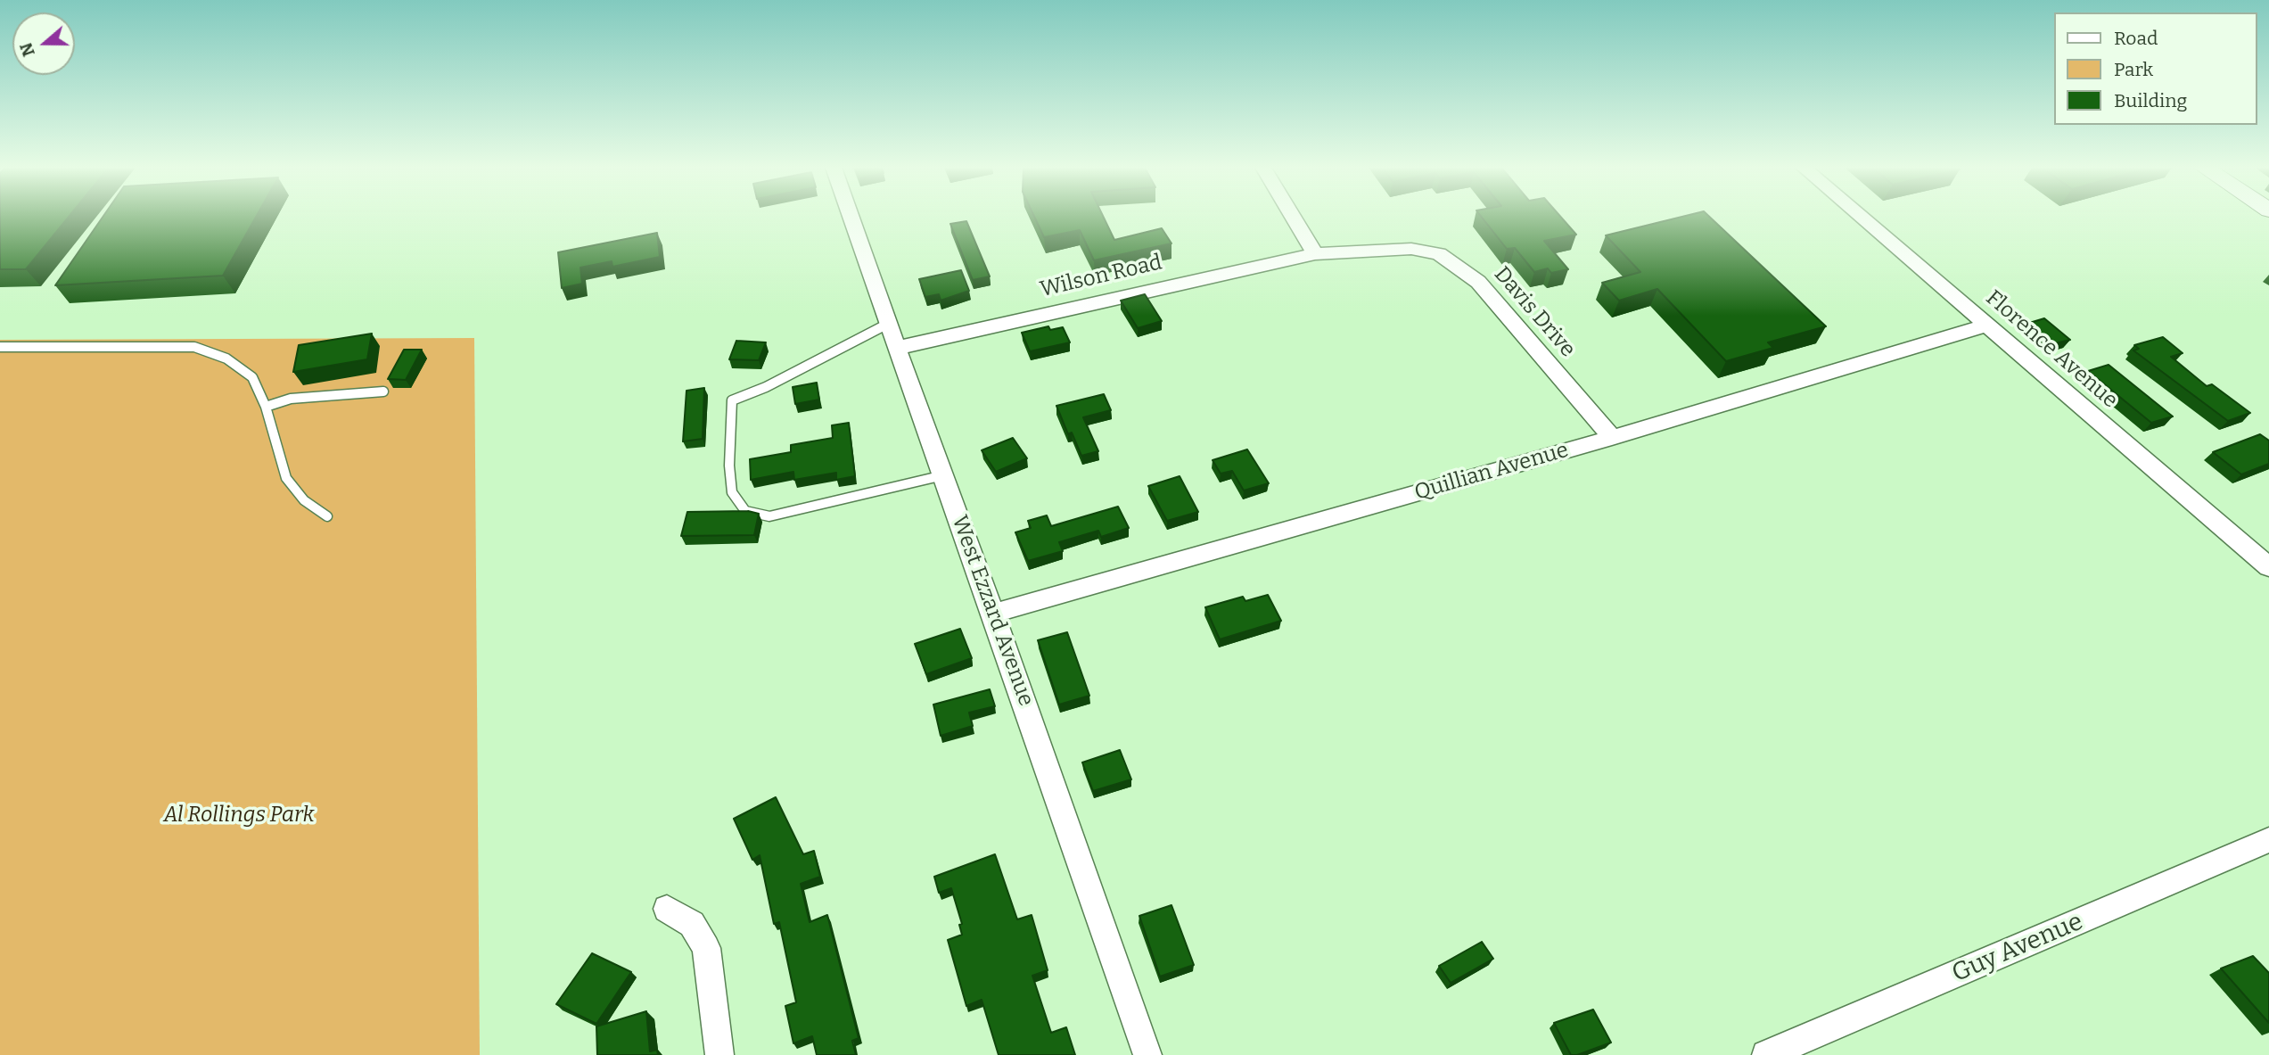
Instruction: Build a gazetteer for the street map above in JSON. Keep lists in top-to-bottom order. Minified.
{"streets":{"street":["Wilson Road","Davis Drive","Florence Avenue","Quillian Avenue","West Ezzard Avenue","Guy Avenue"]},"crossings":[["Wilson Road","Davis Drive"],["Wilson Road","West Ezzard Avenue"],["Davis Drive","Quillian Avenue"],["Florence Avenue","Quillian Avenue"],["Quillian Avenue","West Ezzard Avenue"]],"parks":["Al Rollings Park"],"legend":["Road","Park","Building"],"north":"left"}
